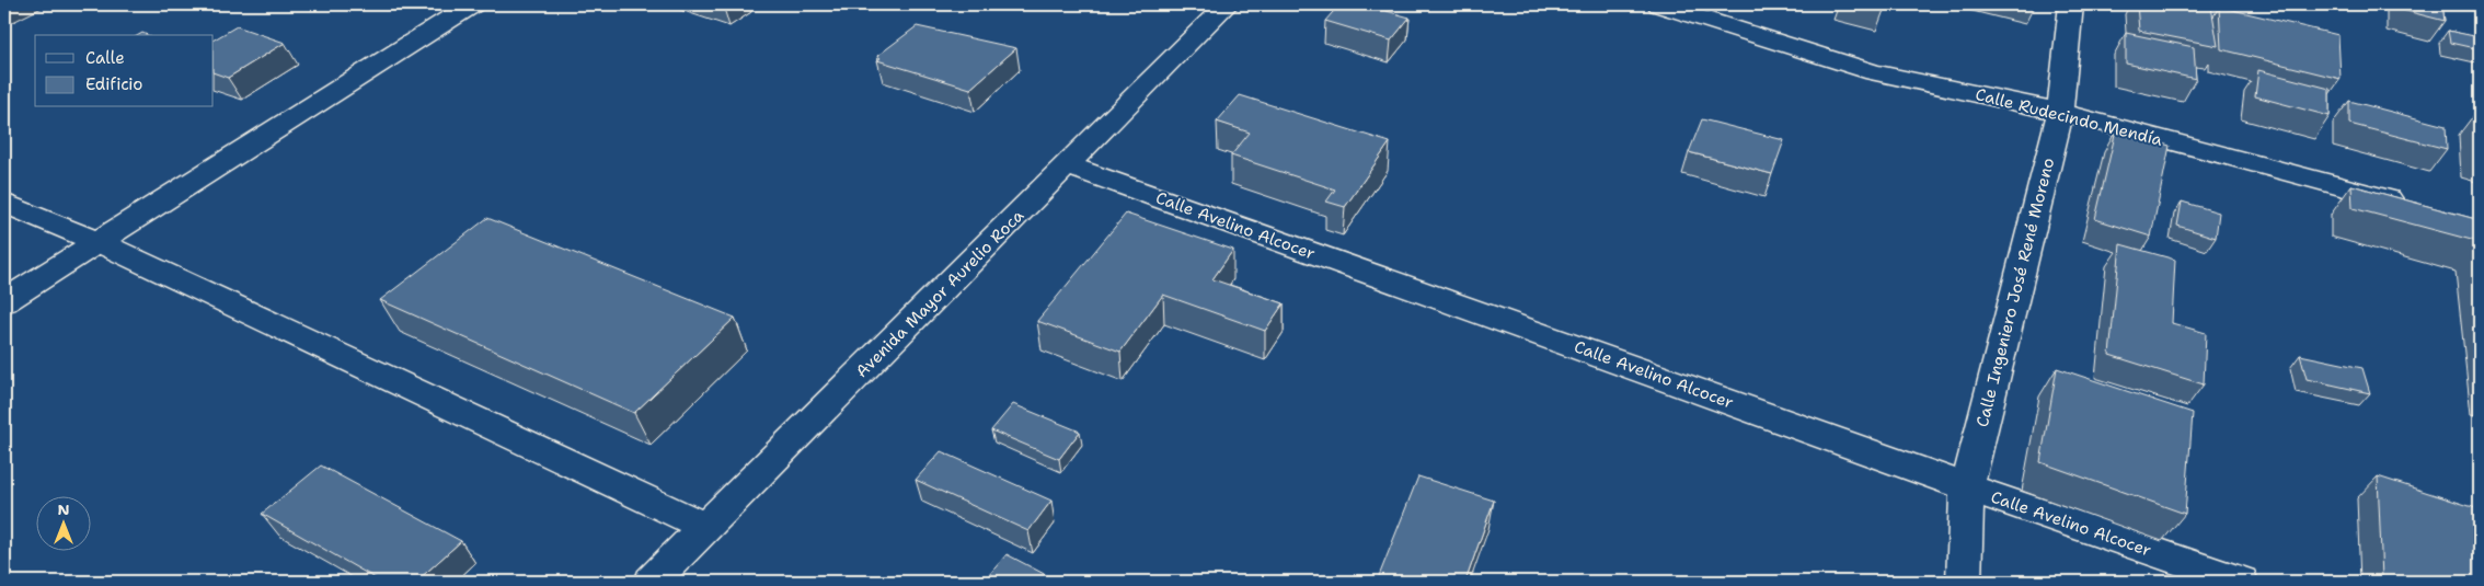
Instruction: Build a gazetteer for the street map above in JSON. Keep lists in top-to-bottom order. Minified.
{"streets":{"street":["Calle Rudecindo Mendía","Calle Avelino Alcocer","Calle Ingeniero José René Moreno","Avenida Mayor Aurelio Roca"]},"crossings":[["Calle Rudecindo Mendía","Calle Ingeniero José René Moreno"],["Calle Avelino Alcocer","Calle Ingeniero José René Moreno"],["Calle Avelino Alcocer","Avenida Mayor Aurelio Roca"]],"legend":["Calle","Edificio"],"north":"top"}
